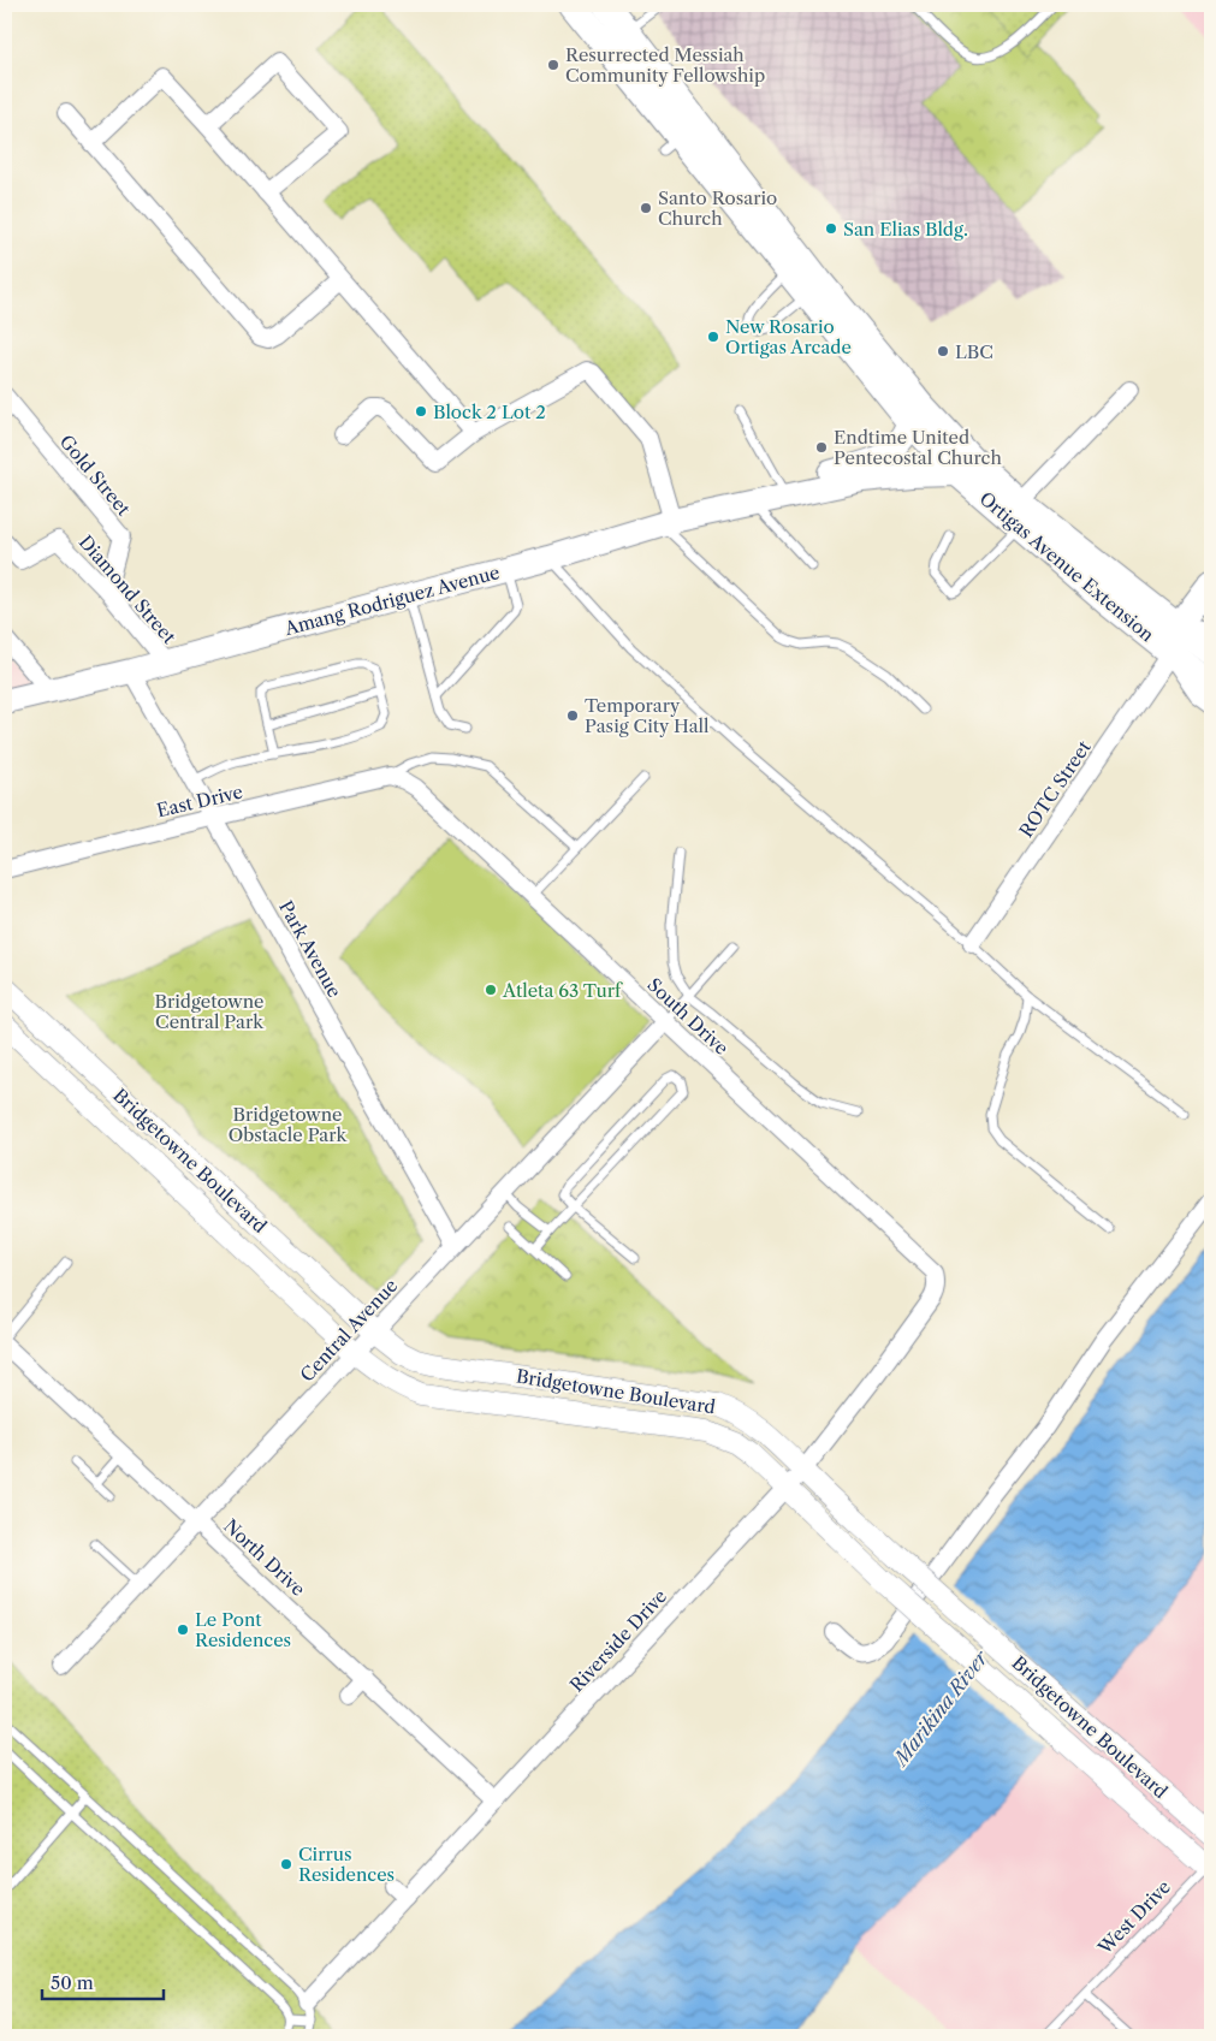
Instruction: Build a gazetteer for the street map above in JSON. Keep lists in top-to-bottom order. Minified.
{"streets":{"main road":["Ortigas Avenue Extension","Amang Rodriguez Avenue"],"street":["Gold Street","Diamond Street","ROTC Street","East Drive","Park Avenue","South Drive","Bridgetowne Boulevard","Central Avenue","North Drive","Riverside Drive"],"lane":["West Drive"]},"crossings":[["Gold Street","Diamond Street"],["Ortigas Avenue Extension","Amang Rodriguez Avenue"],["Ortigas Avenue Extension","ROTC Street"],["Diamond Street","Amang Rodriguez Avenue"],["Amang Rodriguez Avenue","Park Avenue"],["East Drive","Park Avenue"],["East Drive","South Drive"],["Park Avenue","Central Avenue"],["South Drive","Central Avenue"],["South Drive","Riverside Drive"],["Bridgetowne Boulevard","Central Avenue"],["Bridgetowne Boulevard","Riverside Drive"],["Bridgetowne Boulevard","West Drive"],["Central Avenue","North Drive"],["North Drive","Riverside Drive"]],"water":["Marikina River"],"parks":["Bridgetowne Central Park","Bridgetowne Obstacle Park"],"places":["Resurrected Messiah Community Fellowship","Santo Rosario Church","San Elias Bldg.","New Rosario Ortigas Arcade","LBC","Block 2 Lot 2","Endtime United Pentecostal Church","Temporary Pasig City Hall","Atleta 63 Turf","Le Pont Residences","Cirrus Residences"],"scale_bar":"50 m"}
